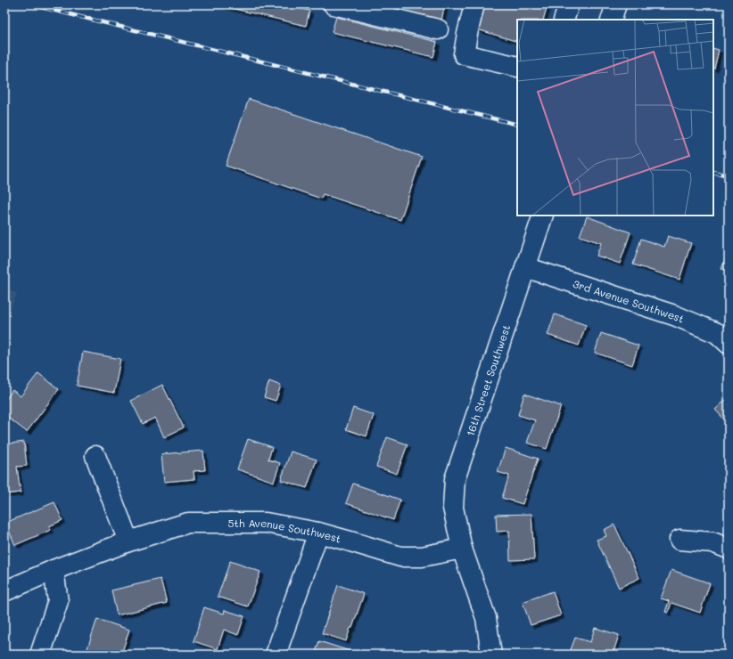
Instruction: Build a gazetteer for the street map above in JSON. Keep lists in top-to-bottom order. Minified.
{"streets":{"street":["3rd Avenue Southwest","16th Street Southwest","5th Avenue Southwest"]},"crossings":[["3rd Avenue Southwest","16th Street Southwest"],["16th Street Southwest","5th Avenue Southwest"]]}
